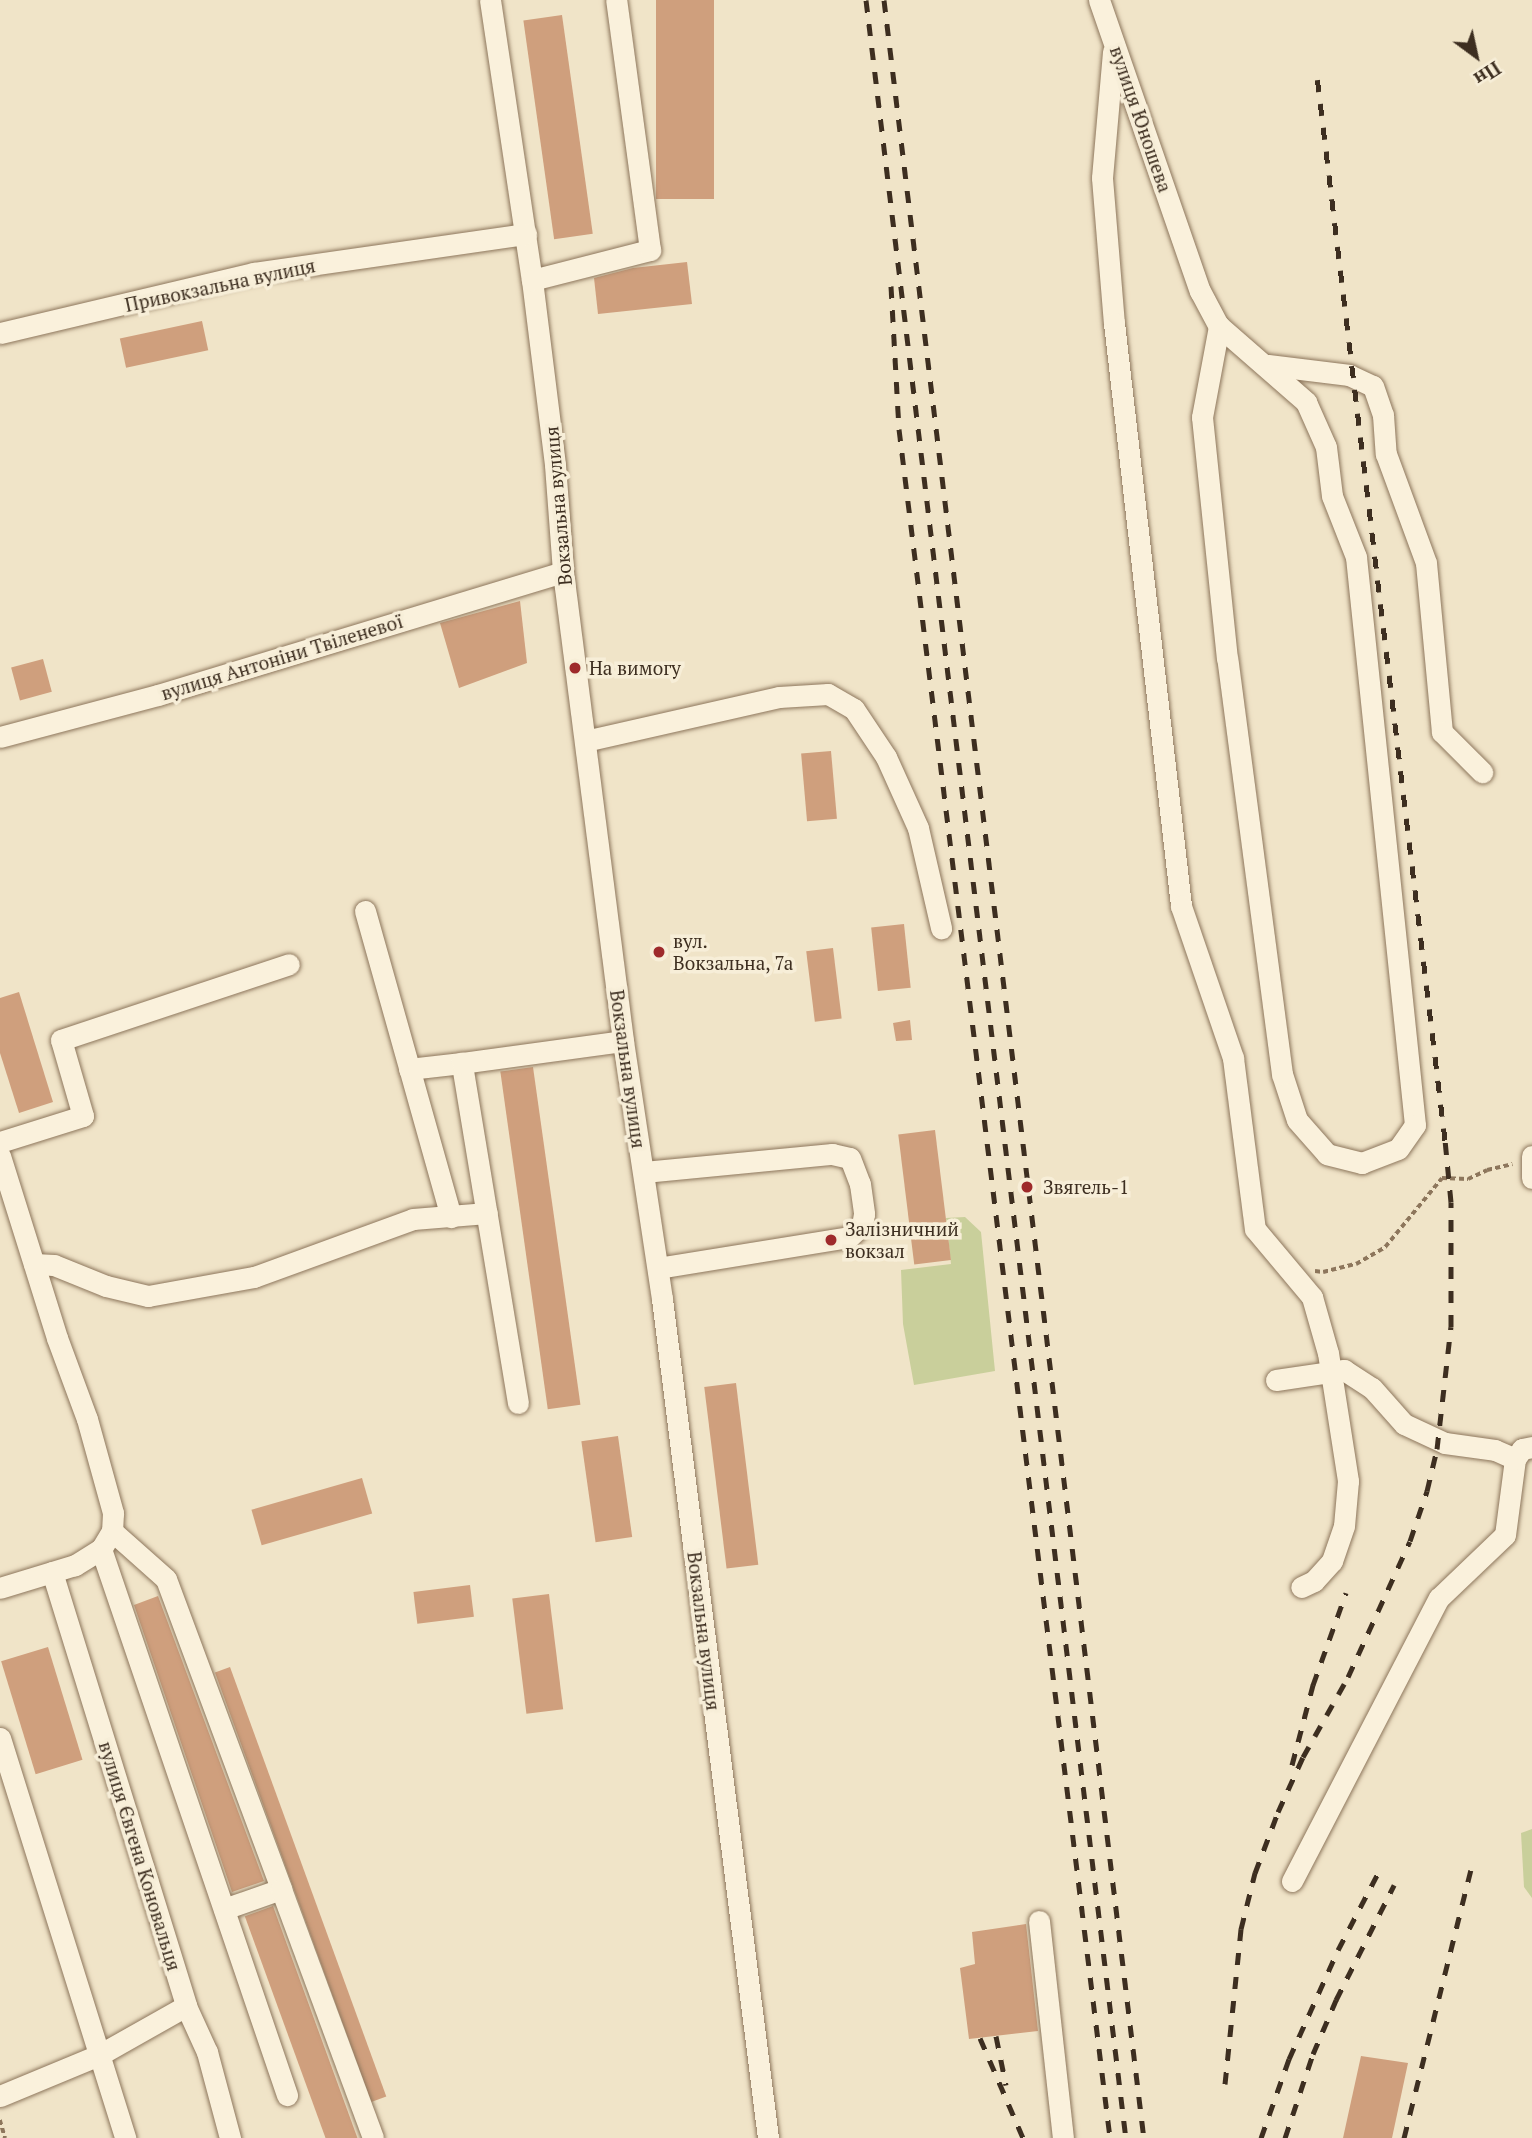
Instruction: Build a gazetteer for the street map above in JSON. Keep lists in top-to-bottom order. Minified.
{"streets":{"street":["вулиця Юношева","Привокзальна вулиця","Вокзальна вулиця","вулиця Антоніни Твіленевої","вулиця Євгена Коновальця"]},"crossings":[["Привокзальна вулиця","Вокзальна вулиця"],["Вокзальна вулиця","вулиця Антоніни Твіленевої"]],"places":["На вимогу","вул. Вокзальна, 7а","Звягель-1","Залізничний вокзал"],"north":"bottom right"}
